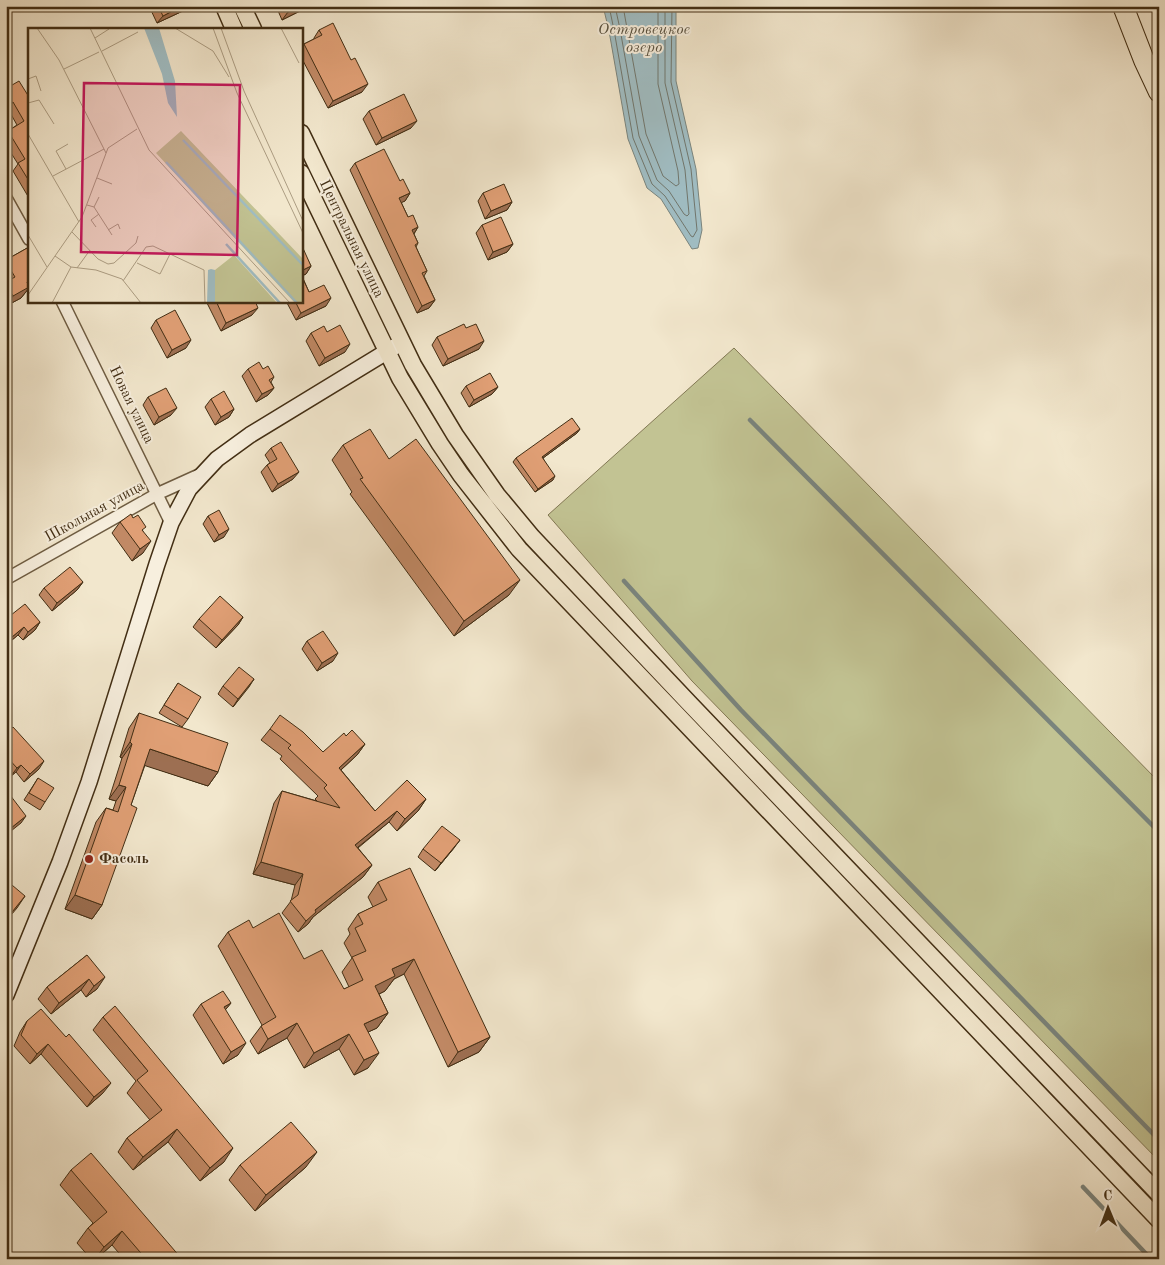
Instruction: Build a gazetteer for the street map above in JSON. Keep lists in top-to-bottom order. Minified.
{"streets":{"main road":["Центральная улица"],"street":["Новая улица","Школьная улица"]},"crossings":[["Новая улица","Школьная улица"]],"water":["Островецкое озеро"],"places":["Фасоль"],"north":"top"}
